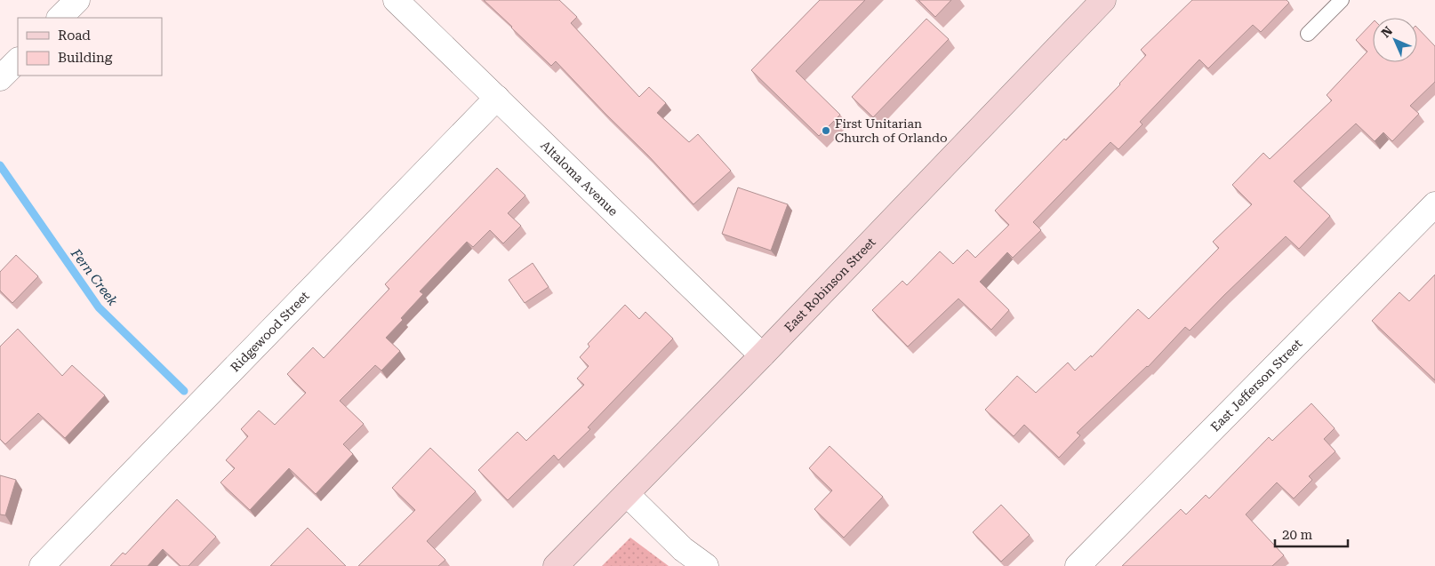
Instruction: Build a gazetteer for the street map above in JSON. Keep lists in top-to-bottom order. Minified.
{"streets":{"main road":["East Robinson Street"],"street":["Altaloma Avenue","Ridgewood Street","East Jefferson Street"]},"crossings":[["Altaloma Avenue","East Robinson Street"],["Altaloma Avenue","Ridgewood Street"]],"water":["Fern Creek"],"places":["First Unitarian Church of Orlando"],"legend":["Road","Building"],"scale_bar":"20 m","north":"top left"}
